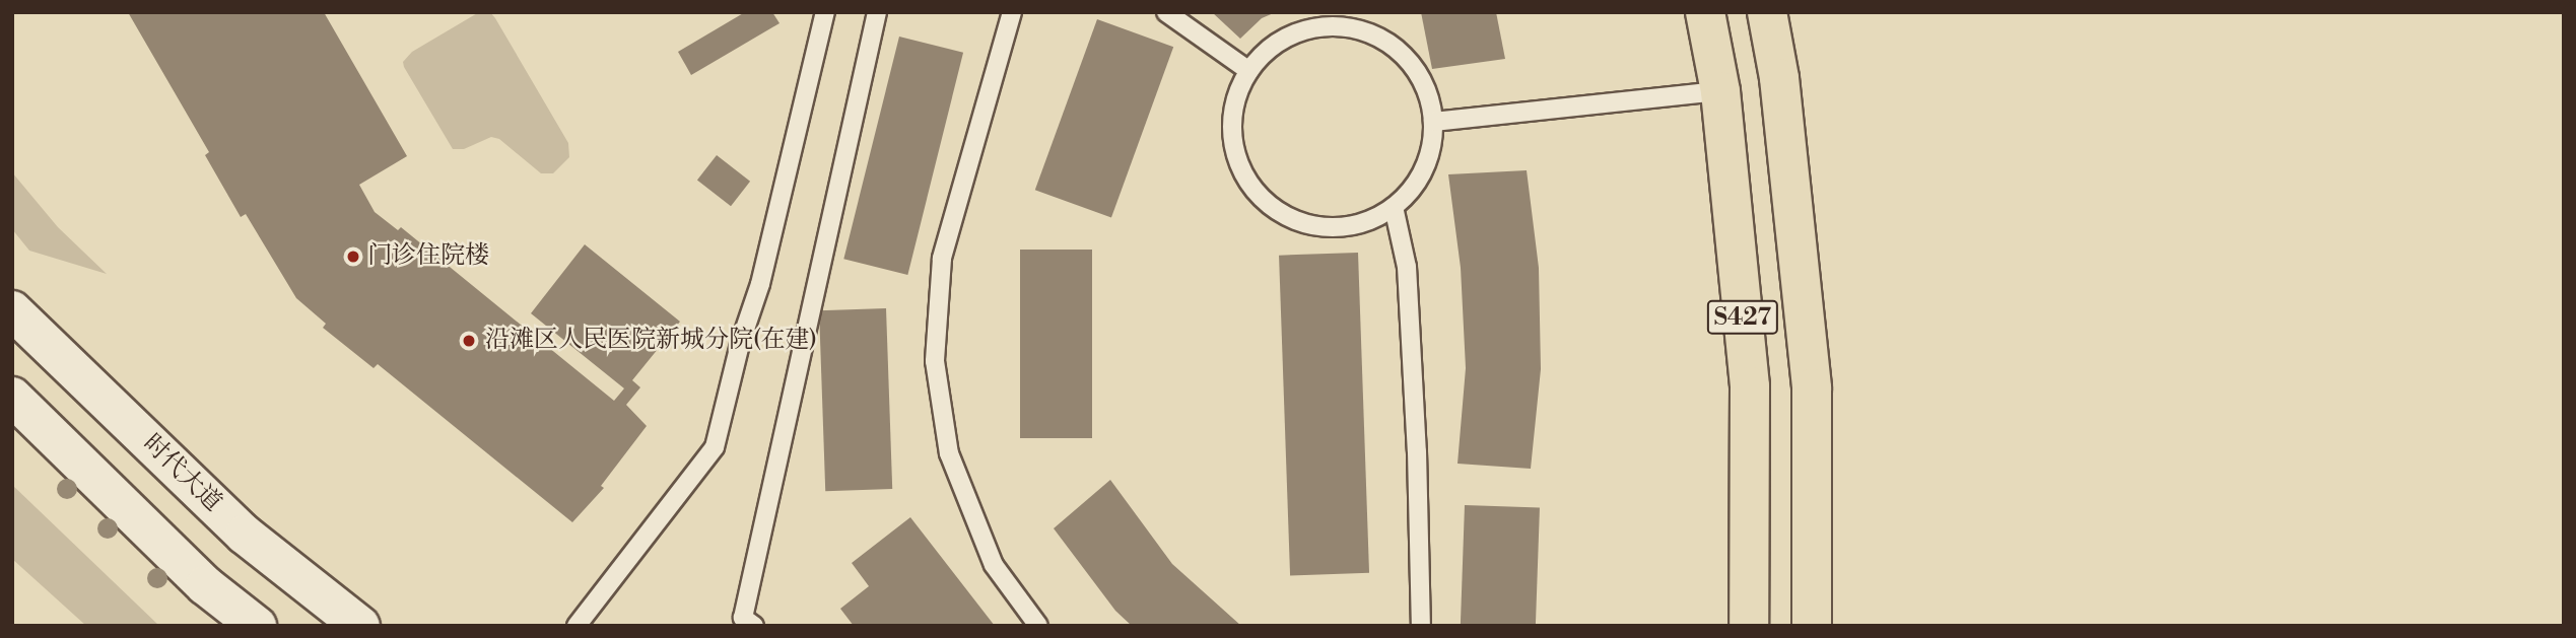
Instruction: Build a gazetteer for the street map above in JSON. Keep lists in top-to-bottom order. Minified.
{"streets":{"main road":["S427","时代大道"]},"places":["门诊住院楼","沿滩区人民医院新城分院(在建)"]}
